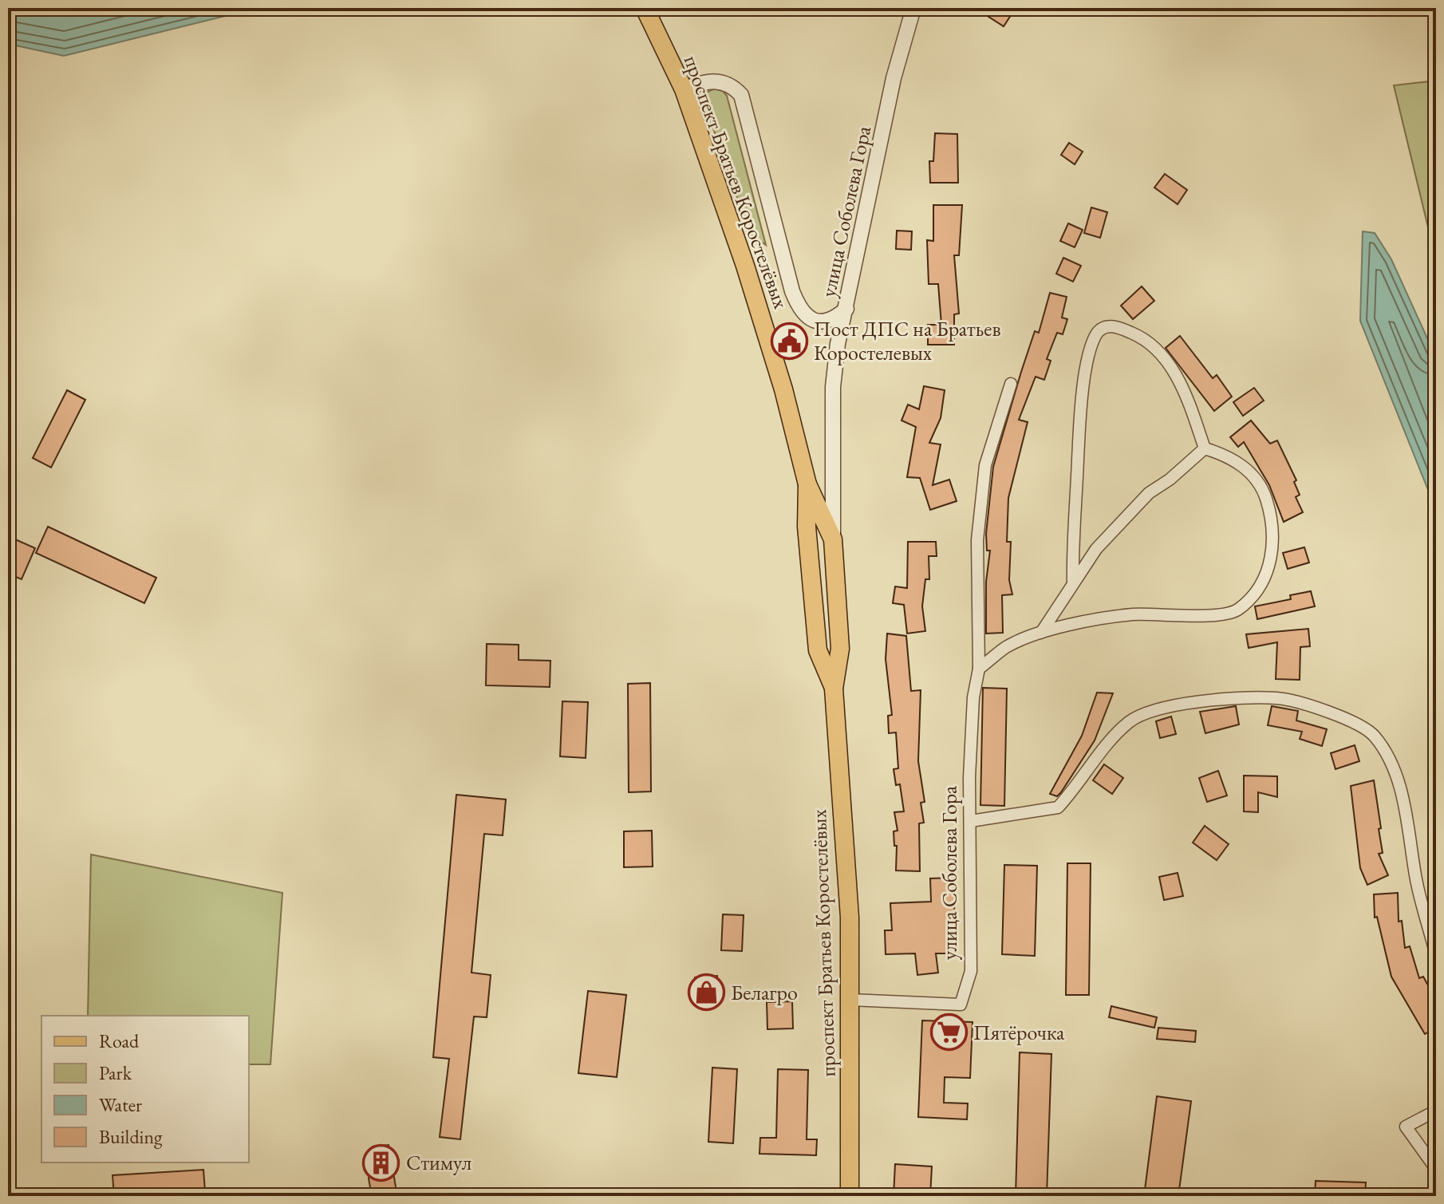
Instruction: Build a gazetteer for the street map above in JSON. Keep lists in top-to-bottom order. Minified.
{"streets":{"main road":["проспект Братьев Коростелёвых"],"street":["улица Соболева Гора"]},"crossings":[["проспект Братьев Коростелёвых","улица Соболева Гора"]],"places":{"public building":["Пост ДПС на Братьев Коростелевых"],"shop":["Белагро"],"supermarket":["Пятёрочка"],"building":["Стимул"]},"legend":["Road","Park","Water","Building"]}
